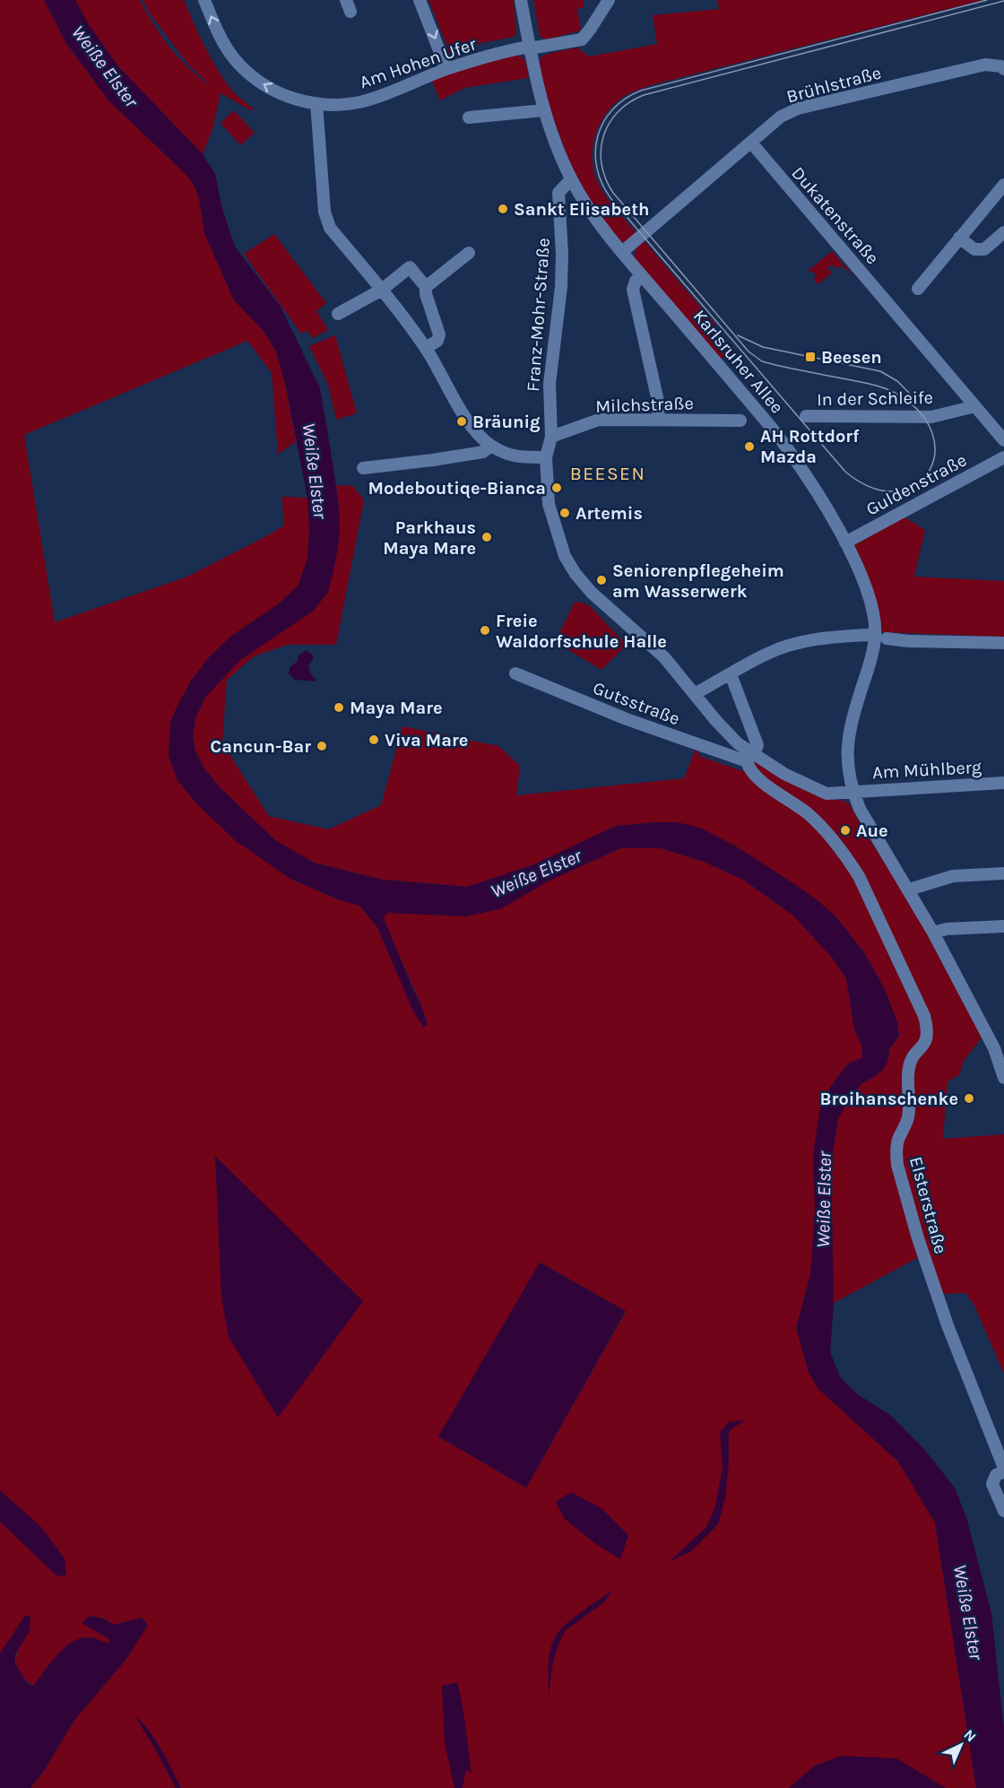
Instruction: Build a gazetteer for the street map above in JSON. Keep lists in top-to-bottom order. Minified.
{"streets":{"street":["Am Hohen Ufer","Brühlstraße","Dukatenstraße","Franz-Mohr-Straße","Karlsruher Allee","In der Schleife","Milchstraße","Guldenstraße","Gutsstraße","Am Mühlberg","Elsterstraße"]},"crossings":[["Am Hohen Ufer","Karlsruher Allee"],["Brühlstraße","Dukatenstraße"],["Brühlstraße","Karlsruher Allee"],["Dukatenstraße","In der Schleife"],["Franz-Mohr-Straße","Karlsruher Allee"],["Franz-Mohr-Straße","Milchstraße"],["Franz-Mohr-Straße","Gutsstraße"],["Franz-Mohr-Straße","Am Mühlberg"],["Franz-Mohr-Straße","Elsterstraße"],["Karlsruher Allee","Guldenstraße"],["Karlsruher Allee","Am Mühlberg"],["Gutsstraße","Am Mühlberg"],["Gutsstraße","Elsterstraße"],["Am Mühlberg","Elsterstraße"]],"districts":["BEESEN"],"water":["Weiße Elster"],"places":{"other":["Sankt Elisabeth","Bräunig","AH Rottdorf Mazda","Modeboutiqe-Bianca","Artemis","Parkhaus Maya Mare","Seniorenpflegeheim am Wasserwerk","Freie Waldorfschule Halle","Maya Mare","Viva Mare","Cancun-Bar","Aue","Broihanschenke"],"transit":["Beesen"]},"north":"top right"}
